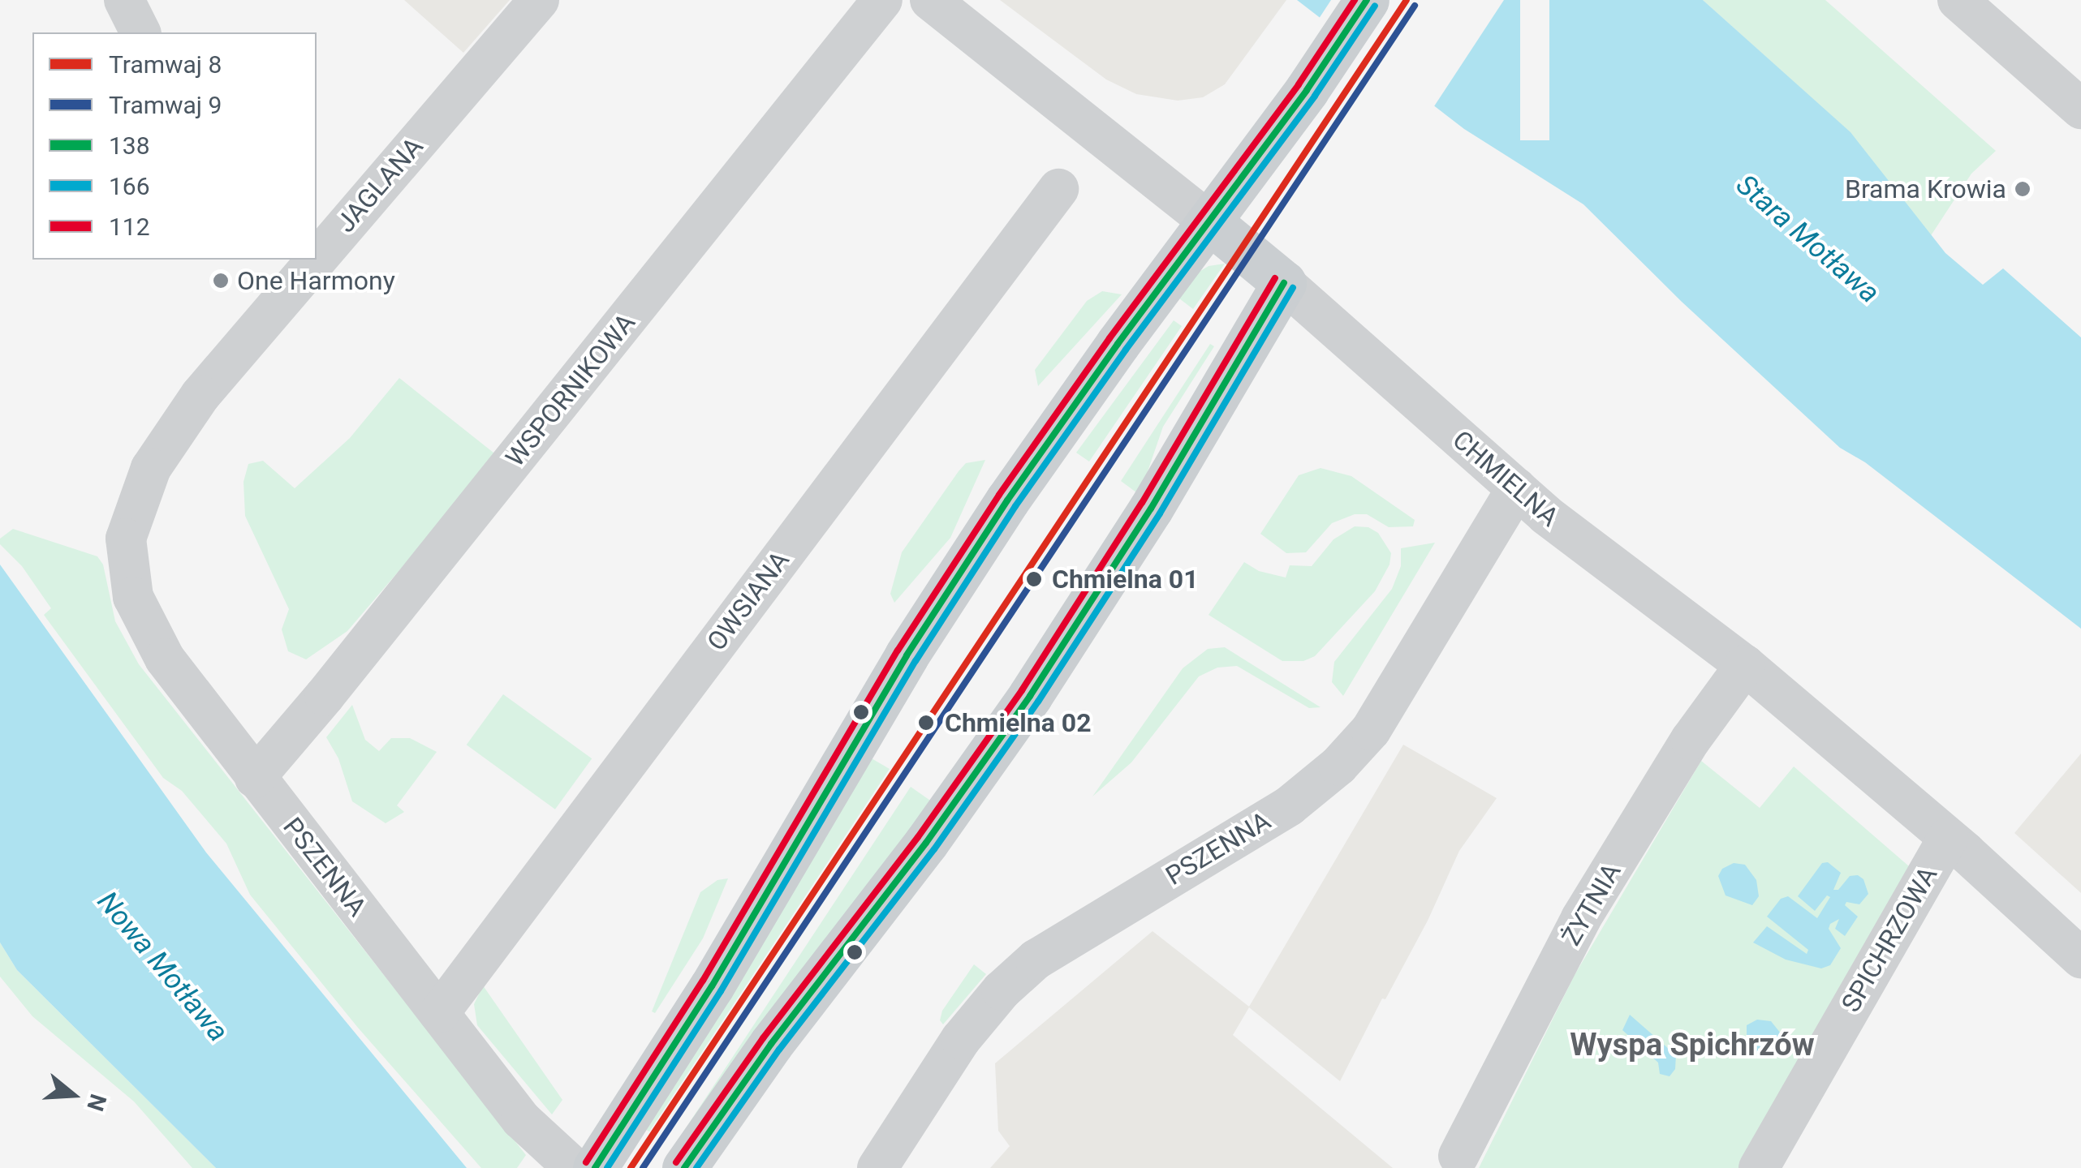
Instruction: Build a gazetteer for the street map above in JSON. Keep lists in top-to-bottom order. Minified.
{"streets":{"main road":["CHMIELNA"],"street":["JAGLANA","WSPORNIKOWA","OWSIANA","PSZENNA","ŻYTNIA","SPICHRZOWA"]},"crossings":[["JAGLANA","PSZENNA"],["WSPORNIKOWA","PSZENNA"],["CHMIELNA","PSZENNA"],["CHMIELNA","ŻYTNIA"],["CHMIELNA","SPICHRZOWA"],["OWSIANA","PSZENNA"]],"districts":["Wyspa Spichrzów"],"water":["Stara Motława","Nowa Motława"],"places":["Brama Krowia","One Harmony","Chmielna 01","Chmielna 02"],"lines":["tram line 8","transit line 138","transit line 112","tram line 9","transit line 166"],"legend":["Tramwaj 8","Tramwaj 9","138","166","112"],"north":"right"}
